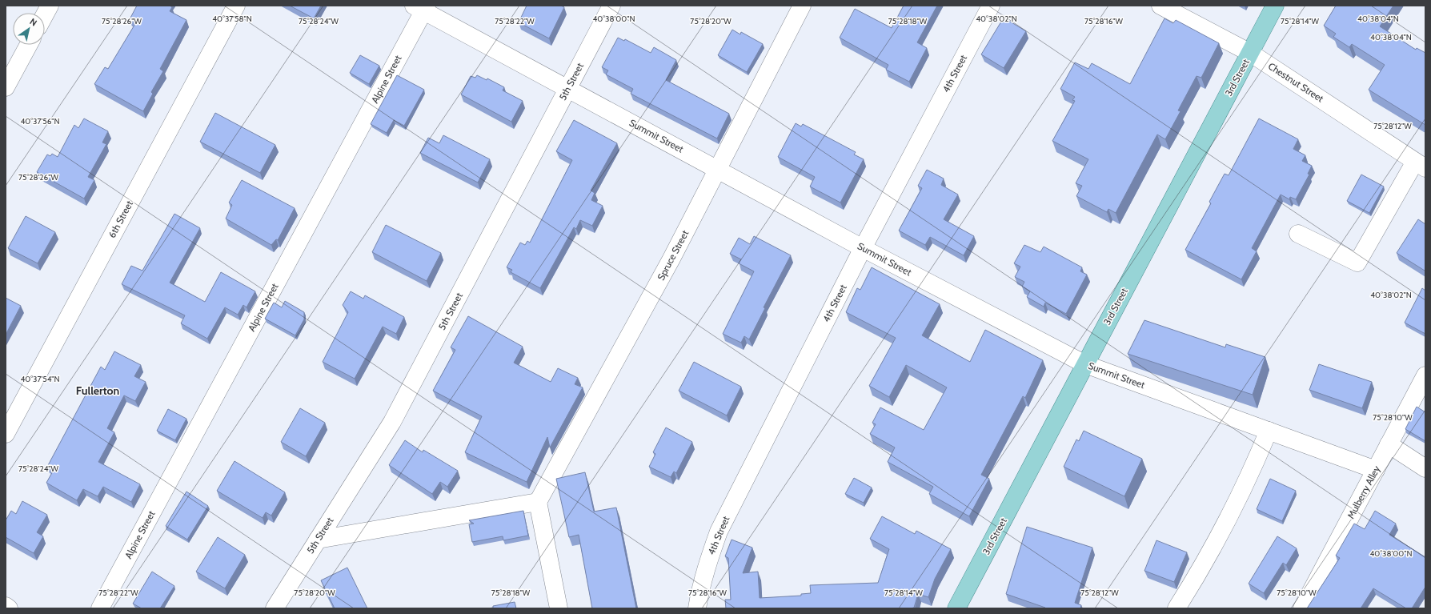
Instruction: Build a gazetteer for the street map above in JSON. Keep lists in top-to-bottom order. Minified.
{"streets":{"main road":["3rd Street"],"street":["4th Street","Alpine Street","5th Street","Chestnut Street","Summit Street","6th Street","Spruce Street","Mulberry Alley"]},"crossings":[["4th Street","Summit Street"],["3rd Street","Chestnut Street"],["3rd Street","Summit Street"],["Alpine Street","Summit Street"],["5th Street","Summit Street"],["Summit Street","Spruce Street"],["Summit Street","Mulberry Alley"]],"districts":["Fullerton"],"north":"top right","coordinates":["40°37'58\"N","40°38'00\"N","40°38'02\"N","40°38'04\"N","75°28'26\"W","75°28'24\"W","75°28'20\"W","75°28'18\"W","75°28'14\"W","75°28'22\"W","75°28'16\"W","40°37'56\"N","75°28'12\"W","40°37'54\"N","75°28'10\"W"]}
